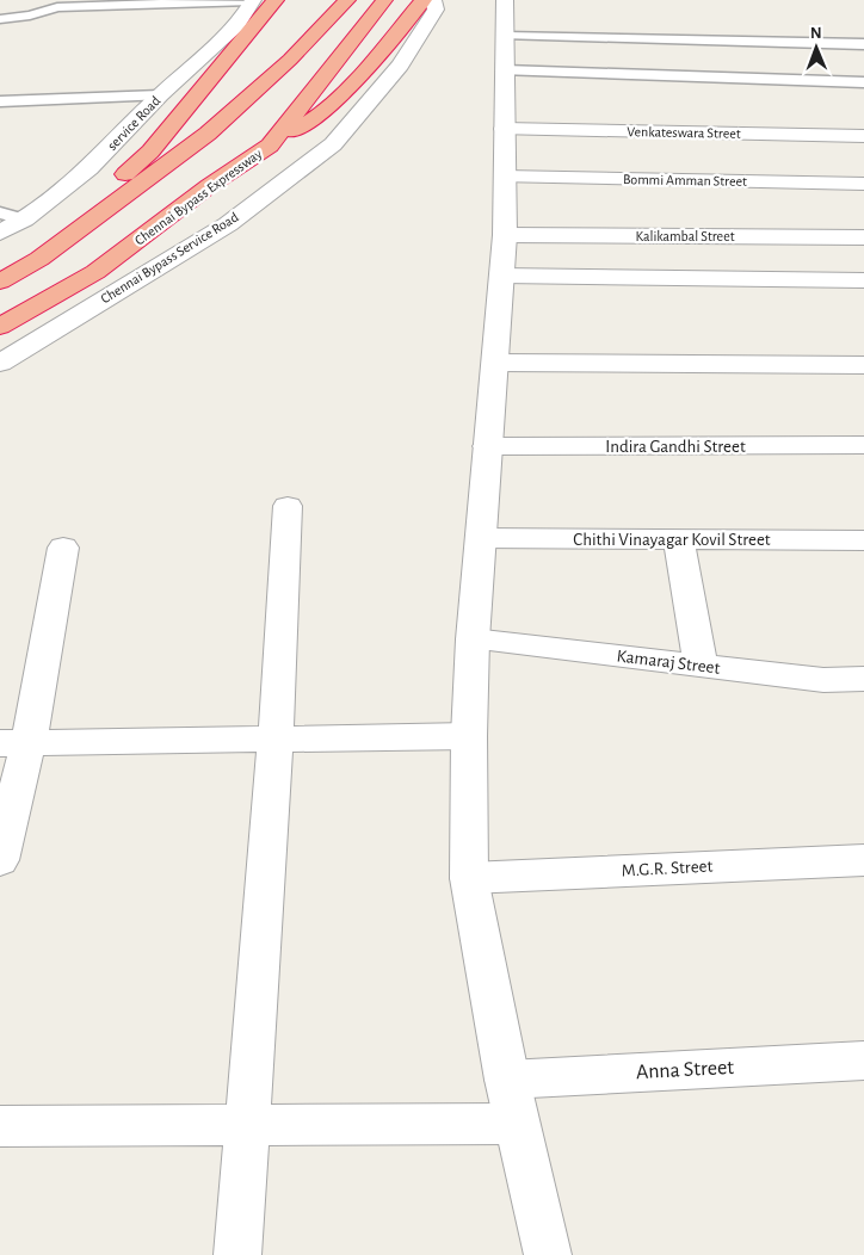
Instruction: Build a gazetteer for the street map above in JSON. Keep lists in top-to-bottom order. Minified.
{"streets":{"highway":["Chennai Bypass Expressway"],"street":["service Road","Venkateswara Street","Bommi Amman Street","Kalikambal Street","Chennai Bypass Service Road","Indira Gandhi Street","Chithi Vinayagar Kovil Street","Kamaraj Street","M.G.R. Street","Anna Street"]},"north":"top"}
